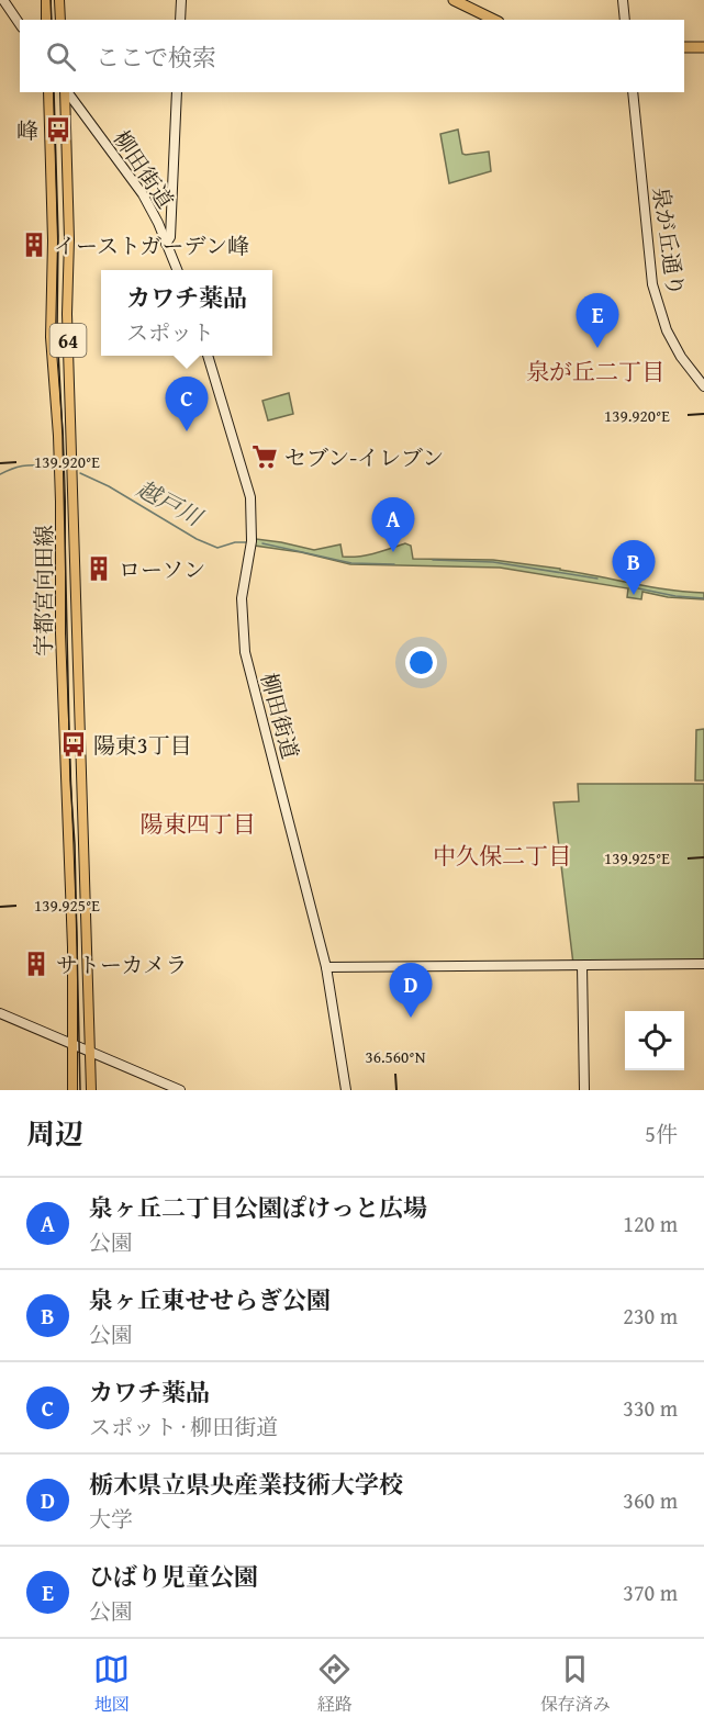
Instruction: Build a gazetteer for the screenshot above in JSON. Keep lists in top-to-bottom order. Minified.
{"streets":{"main road":["64","宇都宮向田線"],"street":["柳田街道","泉が丘通り"]},"districts":["泉が丘二丁目","陽東四丁目","中久保二丁目"],"water":["越戸川"],"places":{"bus stop":["峰","陽東3丁目"],"building":["イーストガーデン峰","ローソン","サトーカメラ"],"supermarket":["セブン-イレブン"]},"page":{"search":"ここで検索","popup":["カワチ薬品","スポット"],"pins":["E","C","A","B","D"],"heading":["周辺","5件"],"list":[{"mark":"A","name":"泉ヶ丘二丁目公園ぽけっと広場","note":"公園","value":"120 m"},{"mark":"B","name":"泉ヶ丘東せせらぎ公園","note":"公園","value":"230 m"},{"mark":"C","name":"カワチ薬品","note":"スポット · 柳田街道","value":"330 m"},{"mark":"D","name":"栃木県立県央産業技術大学校","note":"大学","value":"360 m"},{"mark":"E","name":"ひばり児童公園","note":"公園","value":"370 m"}],"nav":["地図","経路","保存済み"]},"coordinates":["139.920°E","139.925°E","36.560°N"]}
